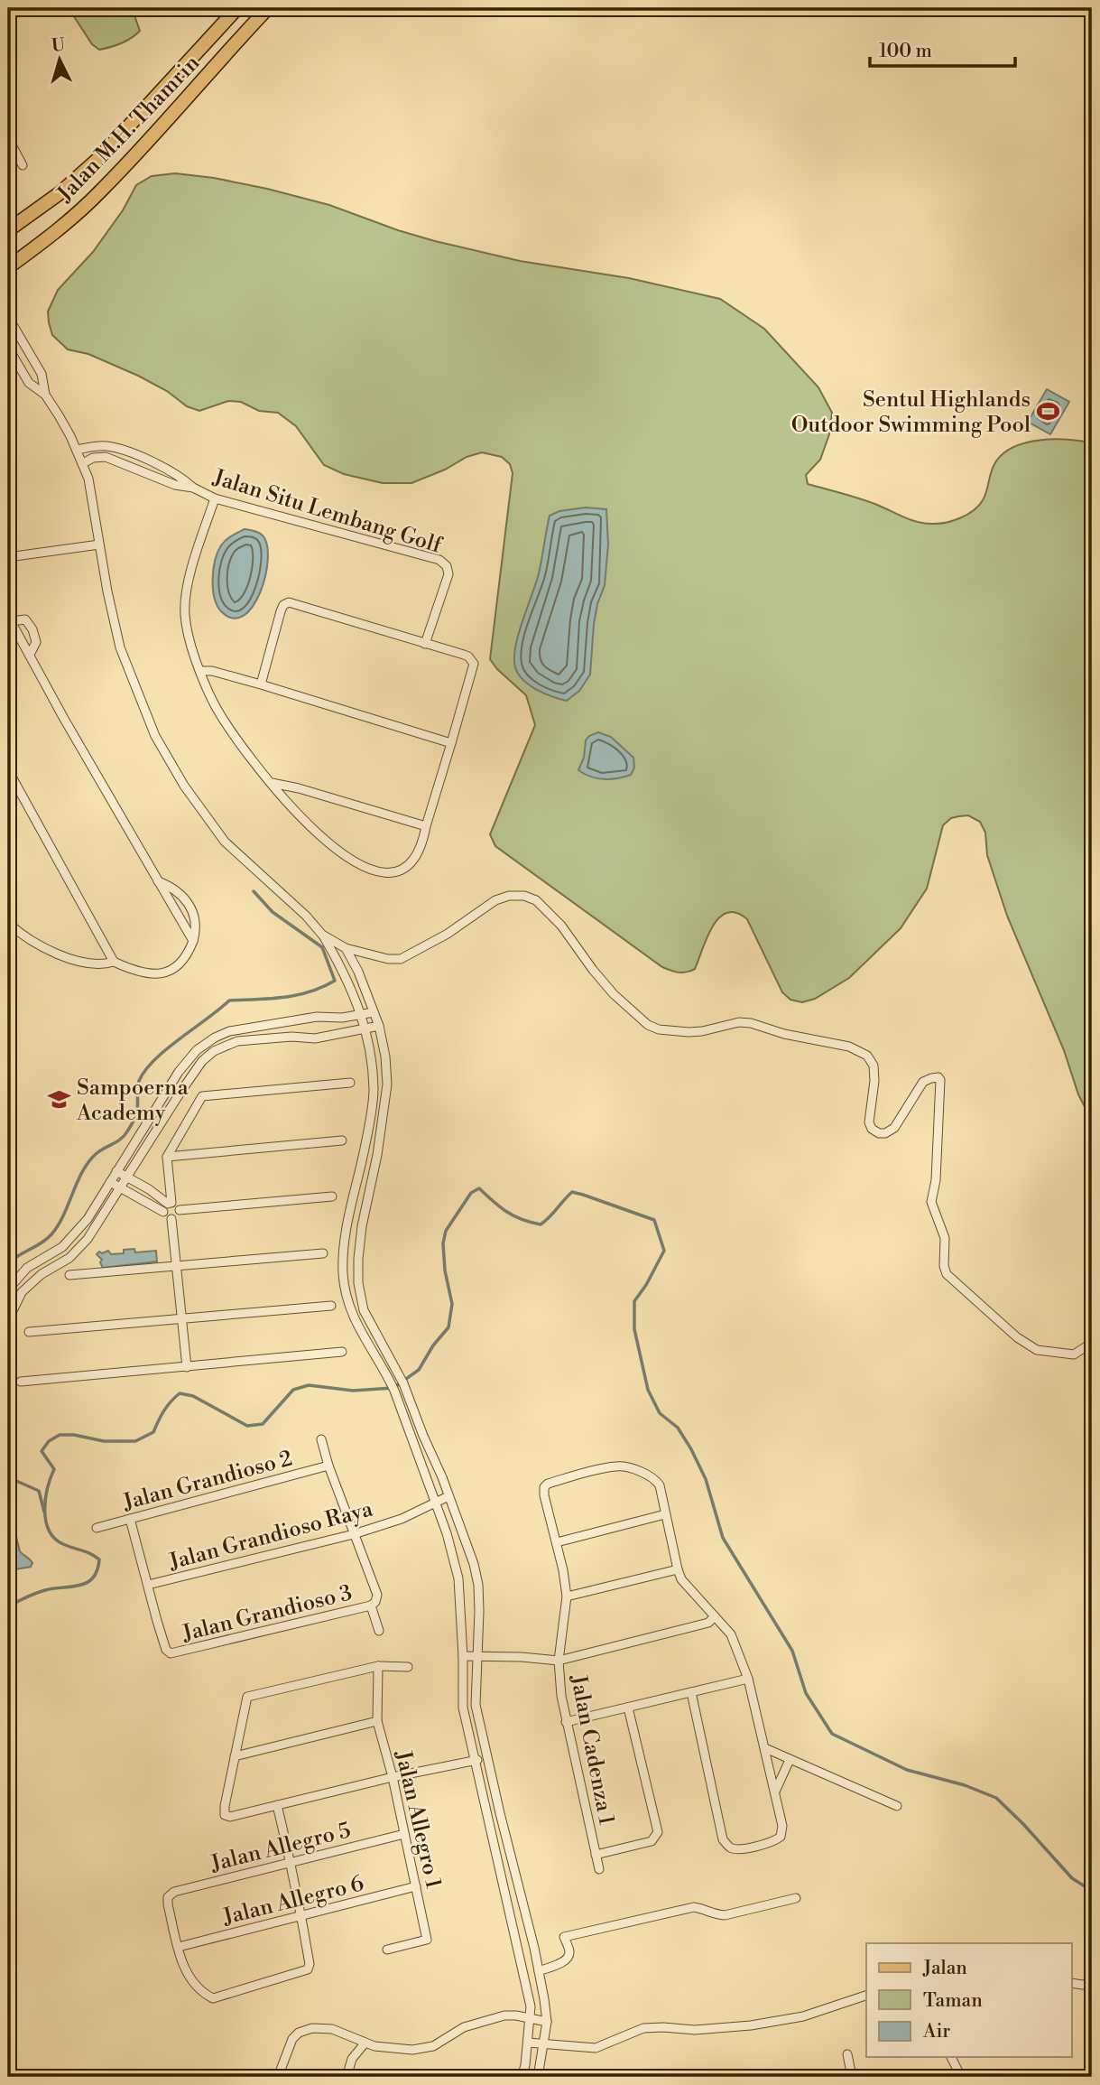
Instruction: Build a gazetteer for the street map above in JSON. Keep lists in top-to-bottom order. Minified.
{"streets":{"main road":["Jalan M.H. Thamrin"],"street":["Jalan Situ Lembang Golf","Jalan Grandioso 2","Jalan Grandioso Raya","Jalan Grandioso 3","Jalan Cadenza 1","Jalan Allegro 1","Jalan Allegro 5","Jalan Allegro 6"]},"crossings":[["Jalan Grandioso Raya","Jalan Grandioso 3"],["Jalan Allegro 1","Jalan Allegro 5"],["Jalan Allegro 1","Jalan Allegro 6"],["Jalan Allegro 5","Jalan Allegro 6"]],"places":{"sports":["Sentul Highlands Outdoor Swimming Pool"],"school or university":["Sampoerna Academy"]},"legend":["Jalan","Taman","Air"],"scale_bar":"100 m","north":"top"}
